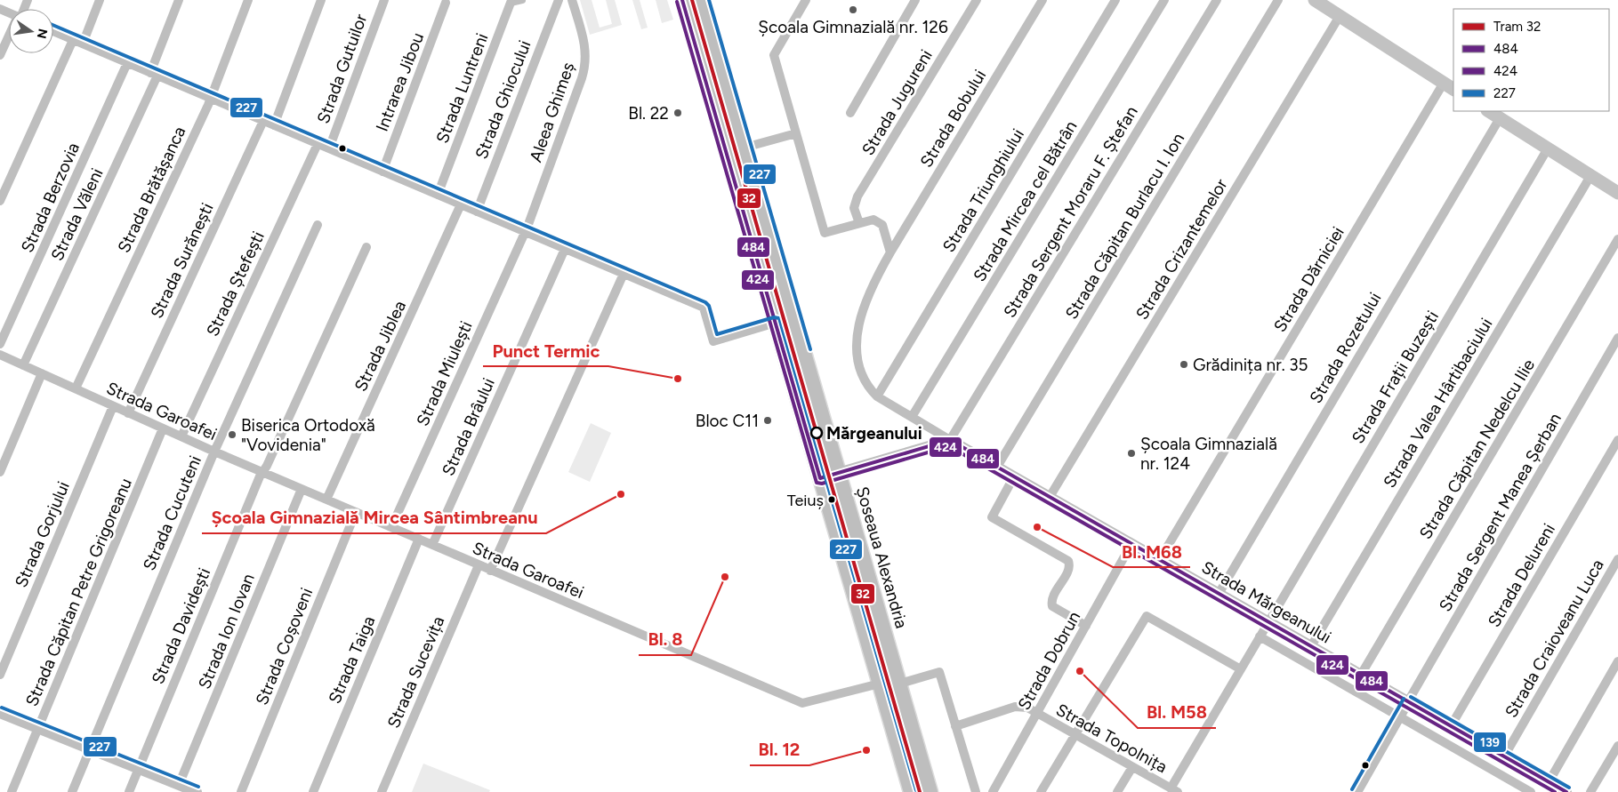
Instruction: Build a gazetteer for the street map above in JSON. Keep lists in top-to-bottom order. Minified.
{"streets":{"main road":["Șoseaua Alexandria"],"street":["Strada Gutuilor","Intrarea Jibou","Strada Luntreni","Strada Ghiocului","Strada Jugureni","Aleea Ghimeș","Strada Bobului","Strada Brătășanca","Strada Triunghiului","Strada Berzovia","Strada Mircea cel Bătrân","Strada Sergent Moraru F. Ștefan","Strada Văleni","Strada Căpitan Burlacu I. Ion","Strada Crizantemelor","Strada Surănești","Strada Dărniciei","Strada Ștefești","Strada Jiblea","Strada Rozetului","Strada Miulești","Strada Frații Buzești","Strada Valea Hârtibaciului","Strada Garoafei","Strada Brâului","Strada Căpitan Nedelcu Ilie","Strada Sergent Manea Șerban","Strada Cucuteni","Strada Gorjului","Strada Delureni","Strada Căpitan Petre Grigoreanu","Strada Mărgeanului","Strada Davidești","Strada Ion Iovan","Strada Craioveanu Luca","Strada Coșoveni","Strada Taiga","Strada Dobrun","Strada Sucevița","Strada Topolnița"]},"crossings":[["Aleea Ghimeș","Strada Miulești"],["Strada Bobului","Strada Triunghiului"],["Strada Bobului","Strada Mărgeanului"],["Strada Brătășanca","Strada Garoafei"],["Strada Triunghiului","Strada Mărgeanului"],["Strada Mircea cel Bătrân","Strada Mărgeanului"],["Strada Sergent Moraru F. Ștefan","Strada Mărgeanului"],["Strada Văleni","Strada Garoafei"],["Strada Căpitan Burlacu I. Ion","Strada Mărgeanului"],["Strada Crizantemelor","Strada Mărgeanului"],["Strada Surănești","Strada Garoafei"],["Strada Dărniciei","Strada Mărgeanului"],["Strada Ștefești","Strada Garoafei"],["Strada Jiblea","Strada Garoafei"],["Strada Rozetului","Strada Mărgeanului"],["Strada Miulești","Strada Garoafei"],["Strada Frații Buzești","Strada Mărgeanului"],["Strada Frații Buzești","Strada Topolnița"],["Strada Valea Hârtibaciului","Strada Mărgeanului"],["Strada Garoafei","Strada Brâului"],["Strada Garoafei","Strada Cucuteni"],["Strada Garoafei","Strada Gorjului"],["Strada Garoafei","Strada Căpitan Petre Grigoreanu"],["Strada Garoafei","Strada Davidești"],["Strada Garoafei","Strada Ion Iovan"],["Strada Garoafei","Strada Coșoveni"],["Strada Garoafei","Strada Taiga"],["Strada Garoafei","Strada Sucevița"],["Strada Căpitan Nedelcu Ilie","Strada Mărgeanului"],["Strada Sergent Manea Șerban","Strada Mărgeanului"],["Strada Delureni","Strada Mărgeanului"],["Strada Mărgeanului","Strada Craioveanu Luca"],["Strada Mărgeanului","Strada Dobrun"],["Strada Dobrun","Strada Topolnița"]],"places":["Școala Gimnazială nr. 126","Bl. 22","Grădinița nr. 35","Punct Termic","Bloc C11","Mărgeanului","Biserica Ortodoxă \"Vovidenia\"","Școala Gimnazială nr. 124","Școala Gimnazială Mircea Sântimbreanu","Teiuș","Bl. M68","Bl. 8","Bl. M58","Bl. 12"],"lines":["tram line 32","transit line 484","transit line 227","transit line 424","transit line 139"],"legend":["Tram 32","484","424","227"],"north":"right"}
